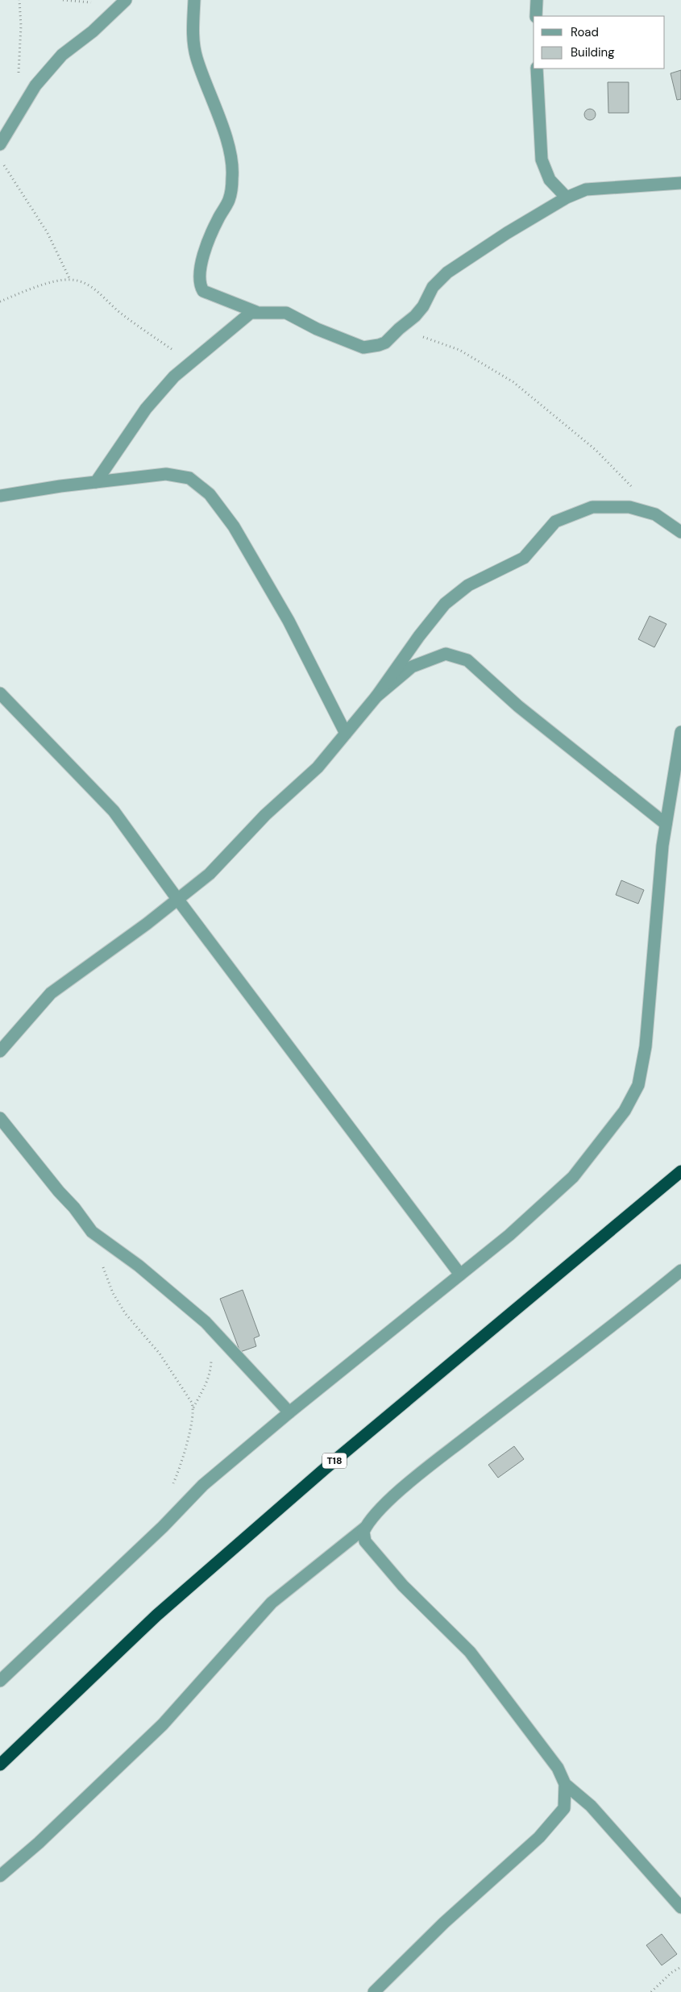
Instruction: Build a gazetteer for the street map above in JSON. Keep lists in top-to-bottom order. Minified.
{"streets":{"highway":["T18"]},"legend":["Road","Building"]}
